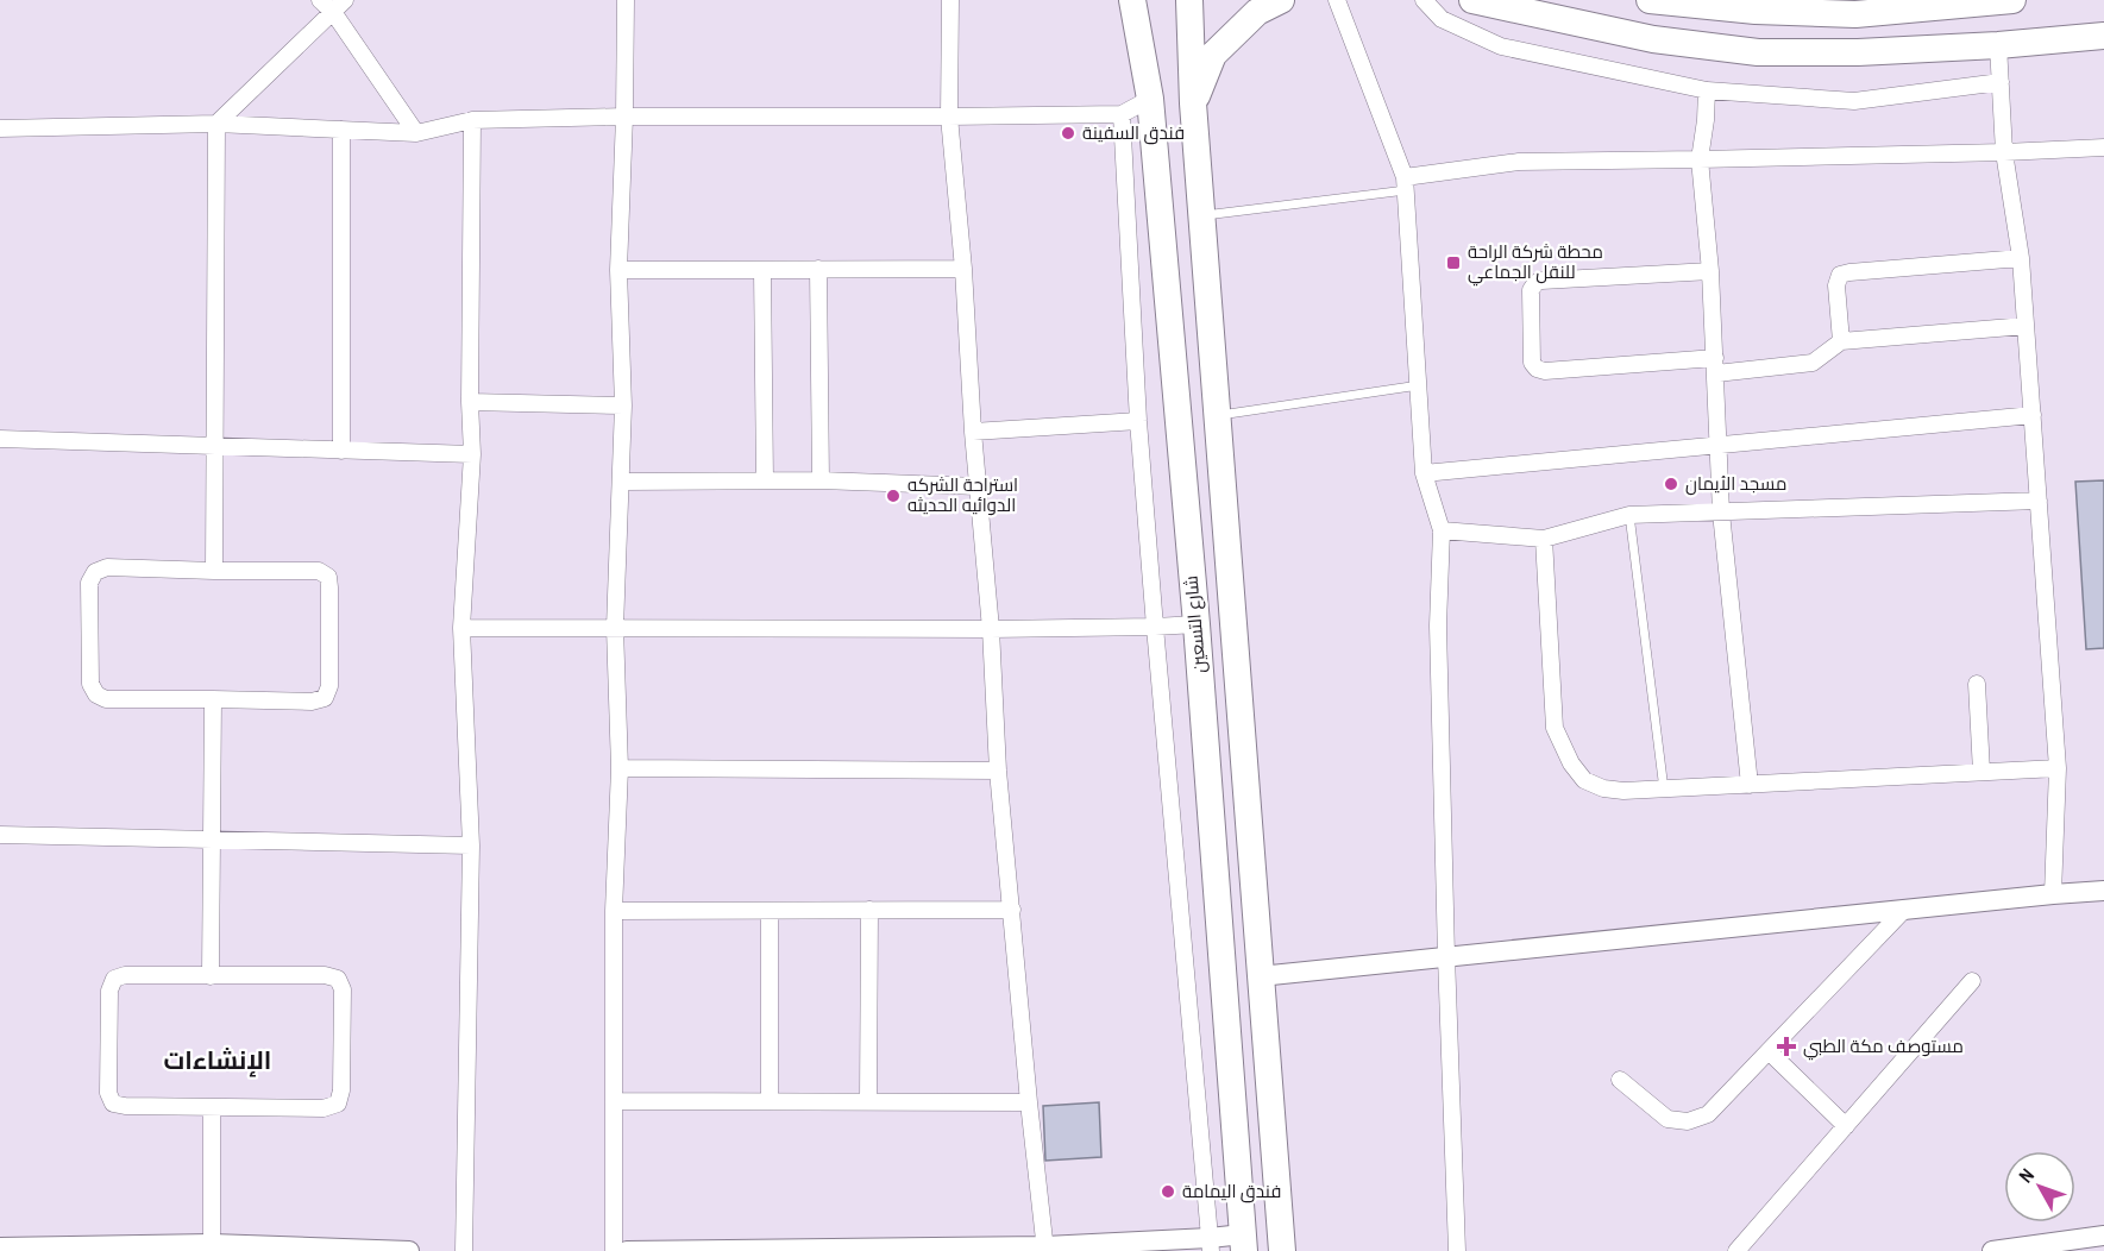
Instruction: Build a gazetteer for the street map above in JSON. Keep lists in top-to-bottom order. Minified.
{"streets":{"highway":["شارع التسعين"]},"districts":["الإنشاءات"],"places":{"other":["فندق السفينة","مسجد الأيمان","استراحة الشركه الدوائيه الحديثه","فندق اليمامة"],"transit":["محطة شركة الراحة للنقل الجماعي"],"health":["مستوصف مكة الطبي"]},"north":"top left"}
